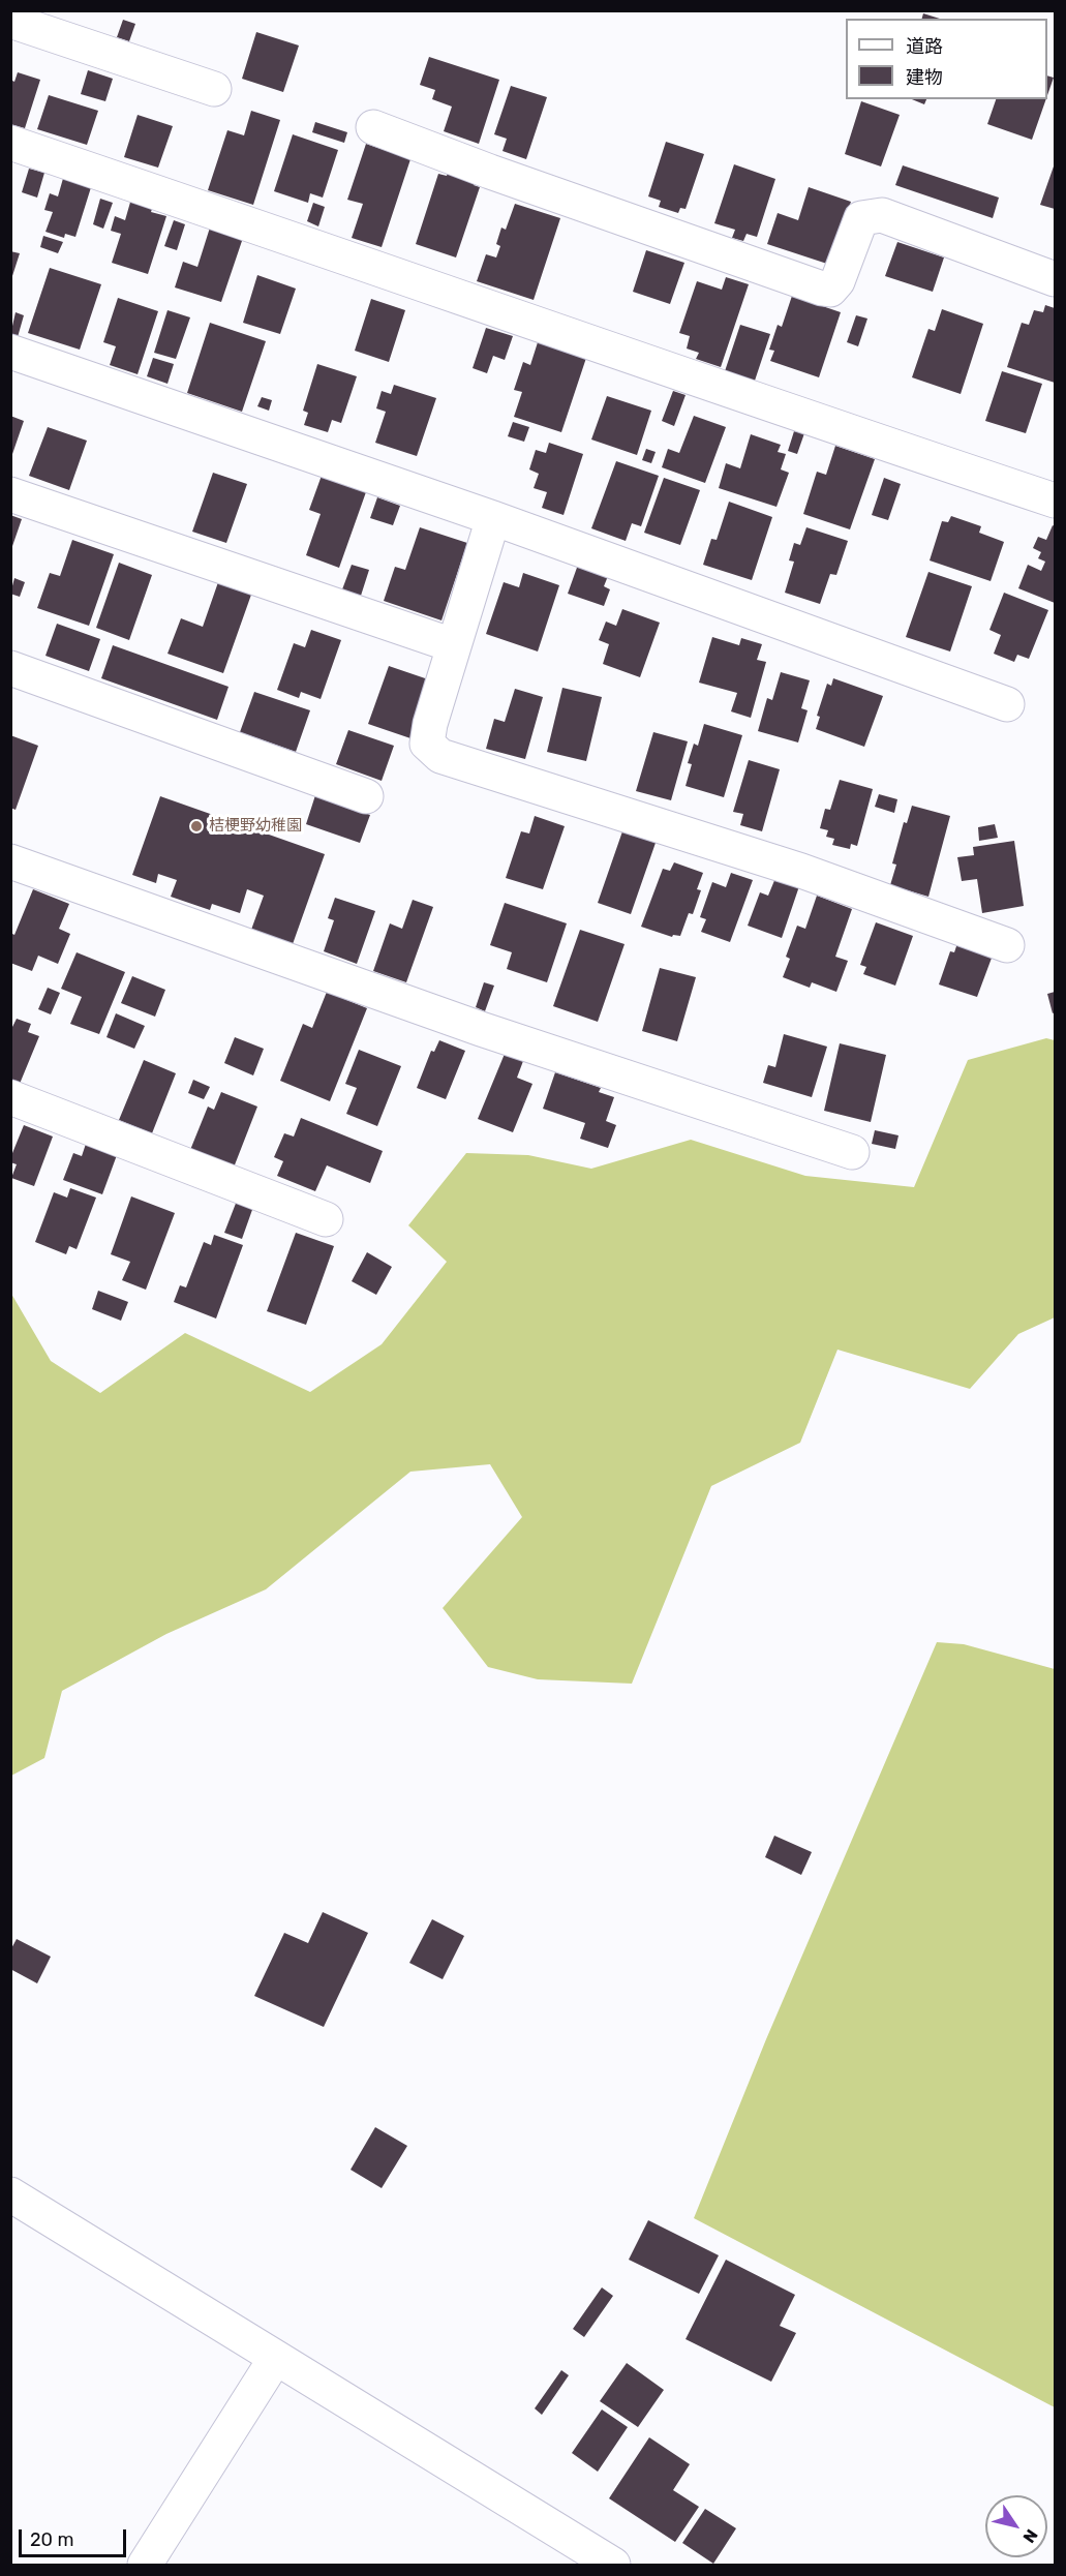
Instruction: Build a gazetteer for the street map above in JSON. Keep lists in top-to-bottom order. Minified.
{"places":["桔梗野幼稚園"],"legend":["道路","建物"],"scale_bar":"20 m","north":"bottom right"}
